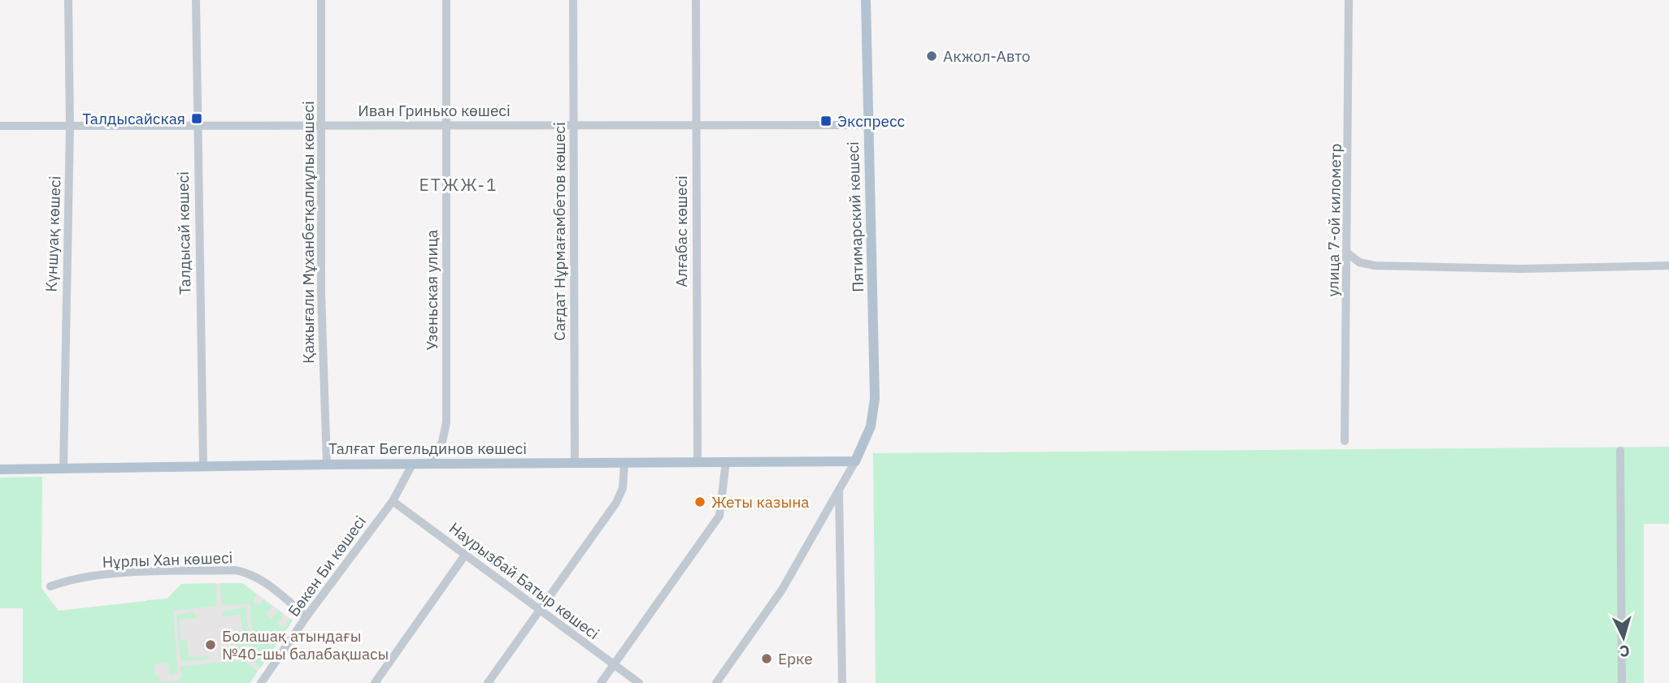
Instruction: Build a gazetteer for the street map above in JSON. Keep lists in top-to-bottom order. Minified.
{"streets":{"main road":["Пятимарский көшесі","Талғат Бегельдинов көшесі"],"street":["Иван Гринько көшесі","улица 7-ой километр","Сағдат Нұрмағамбетов көшесі","Алғабас көшесі","Қажығали Мұханбетқалиұлы көшесі","Талдысай көшесі","Күншуақ көшесі","Узеньская улица","Нұрлы Хан көшесі","Бөкен Би көшесі","Наурызбай Батыр көшесі"]},"crossings":[["Иван Гринько көшесі","Пятимарский көшесі"],["Иван Гринько көшесі","Сағдат Нұрмағамбетов көшесі"],["Иван Гринько көшесі","Алғабас көшесі"],["Иван Гринько көшесі","Қажығали Мұханбетқалиұлы көшесі"],["Иван Гринько көшесі","Талдысай көшесі"],["Иван Гринько көшесі","Күншуақ көшесі"],["Иван Гринько көшесі","Узеньская улица"],["Пятимарский көшесі","Талғат Бегельдинов көшесі"],["Сағдат Нұрмағамбетов көшесі","Талғат Бегельдинов көшесі"],["Алғабас көшесі","Талғат Бегельдинов көшесі"],["Қажығали Мұханбетқалиұлы көшесі","Талғат Бегельдинов көшесі"],["Талдысай көшесі","Талғат Бегельдинов көшесі"],["Күншуақ көшесі","Талғат Бегельдинов көшесі"],["Узеньская улица","Талғат Бегельдинов көшесі"],["Талғат Бегельдинов көшесі","Бөкен Би көшесі"],["Нұрлы Хан көшесі","Бөкен Би көшесі"],["Бөкен Би көшесі","Наурызбай Батыр көшесі"]],"districts":["ЕТЖЖ-1"],"places":{"other":["Акжол-Авто","Жеты казына","Болашақ атындағы №40-шы балабақшасы","Ерке"],"transit":["Талдысайская","Экспресс"]},"north":"bottom"}
